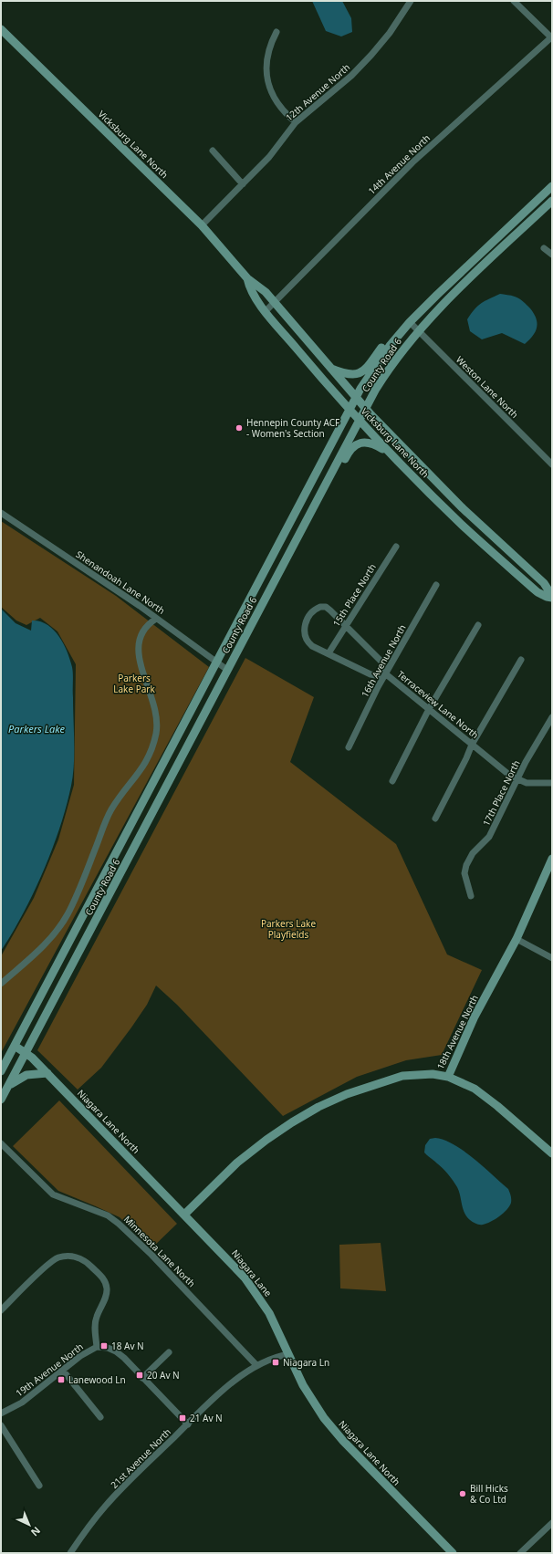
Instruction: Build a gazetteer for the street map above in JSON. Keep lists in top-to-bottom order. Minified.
{"streets":{"main road":["Vicksburg Lane North","County Road 6","18th Avenue North","Niagara Lane North","Niagara Lane"],"street":["12th Avenue North","14th Avenue North","Weston Lane North","Shenandoah Lane North","15th Place North","16th Avenue North","Terraceview Lane North","17th Place North","Minnesota Lane North","19th Avenue North","21st Avenue North"]},"crossings":[["12th Avenue North","Vicksburg Lane North"],["Vicksburg Lane North","14th Avenue North"],["Vicksburg Lane North","County Road 6"],["County Road 6","Weston Lane North"],["County Road 6","Shenandoah Lane North"],["County Road 6","Niagara Lane North"],["15th Place North","Terraceview Lane North"],["16th Avenue North","Terraceview Lane North"],["Terraceview Lane North","17th Place North"],["18th Avenue North","Niagara Lane North"],["18th Avenue North","Niagara Lane"],["Niagara Lane North","Niagara Lane"],["Niagara Lane North","21st Avenue North"],["Minnesota Lane North","21st Avenue North"],["Niagara Lane","21st Avenue North"],["19th Avenue North","21st Avenue North"]],"water":["Parkers Lake"],"parks":["Parkers Lake Park","Parkers Lake Playfields"],"places":{"other":["Hennepin County ACF - Women's Section","Bill Hicks & Co Ltd"],"transit":["18 Av N","Niagara Ln","20 Av N","Lanewood Ln","21 Av N"]},"north":"bottom right"}
